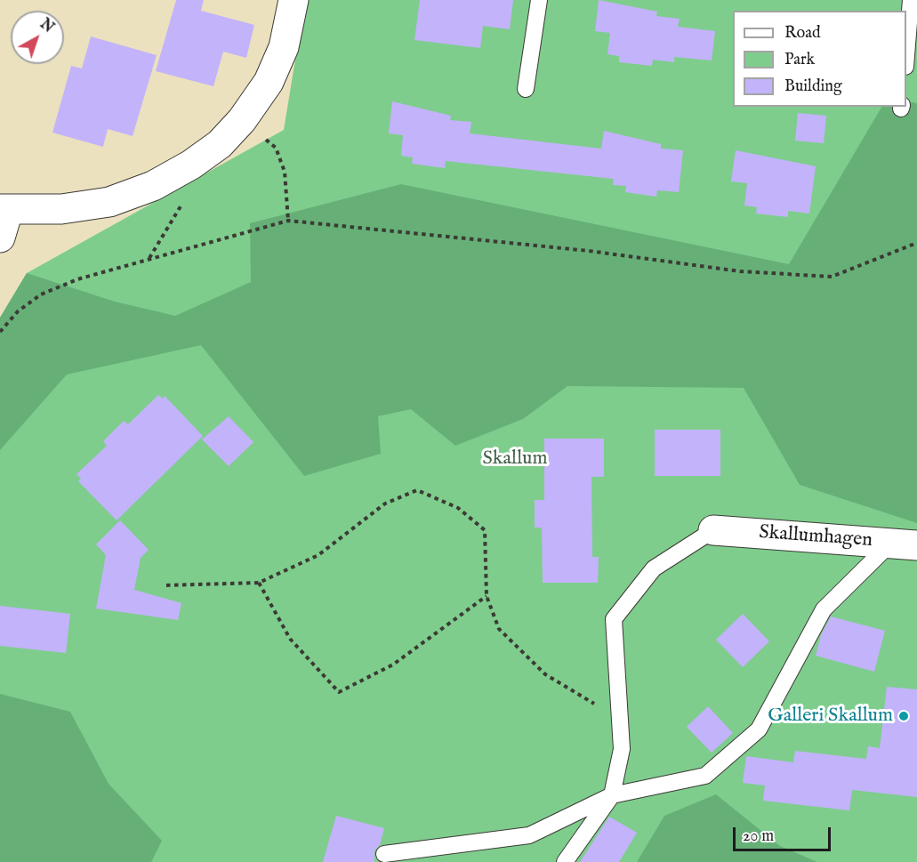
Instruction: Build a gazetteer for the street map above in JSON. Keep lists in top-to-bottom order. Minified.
{"streets":{"street":["Skallumhagen"]},"parks":["Skallum"],"places":["Galleri Skallum"],"legend":["Road","Park","Building"],"scale_bar":"20 m","north":"top right"}
